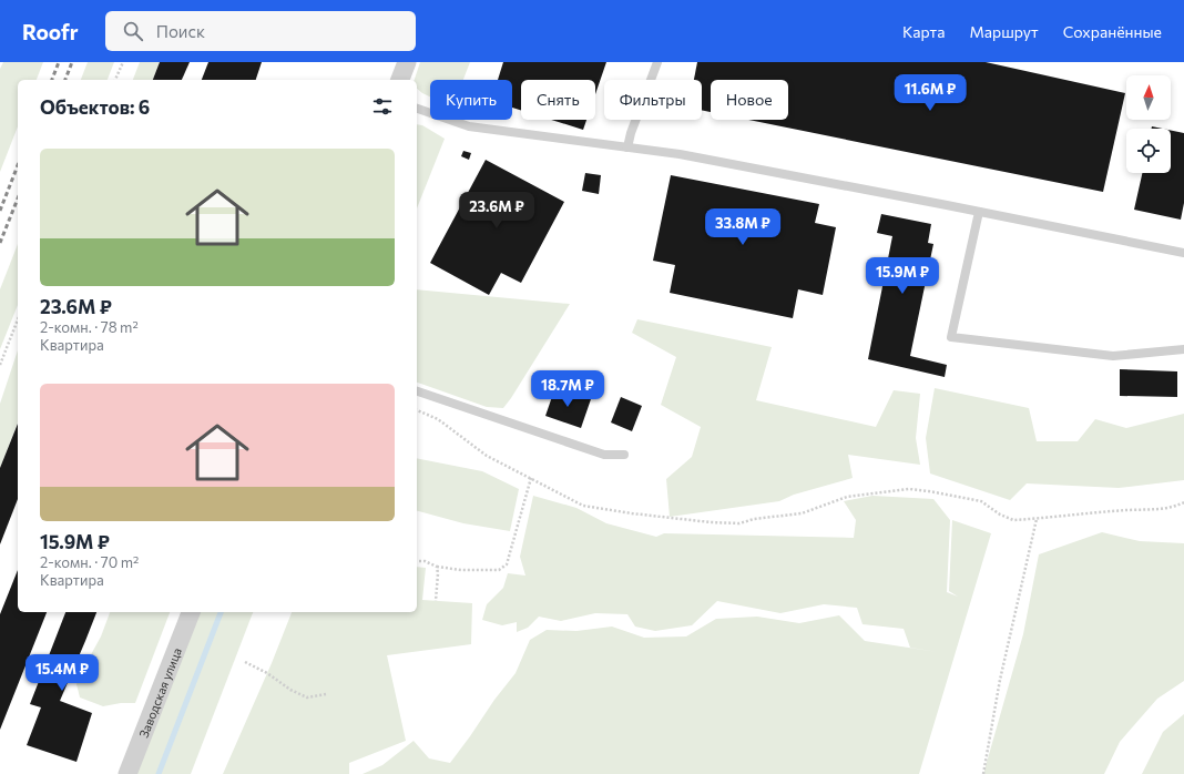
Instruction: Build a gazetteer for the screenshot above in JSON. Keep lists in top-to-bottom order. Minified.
{"streets":{"street":["Заводская улица"]},"north":"top","page":{"header":"Roofr","search":"Поиск","nav":["Карта","Маршрут","Сохранённые"],"price":["11.6M ₽","23.6M ₽","33.8M ₽","15.9M ₽","18.7M ₽","15.4M ₽"],"chip":["Купить","Снять","Фильтры","Новое"],"heading":"Объектов: 6","list":[{"name":"23.6M ₽","note":"2-комн. · 78 m² · Квартира"},{"name":"15.9M ₽","note":"2-комн. · 70 m² · Квартира"}]}}
